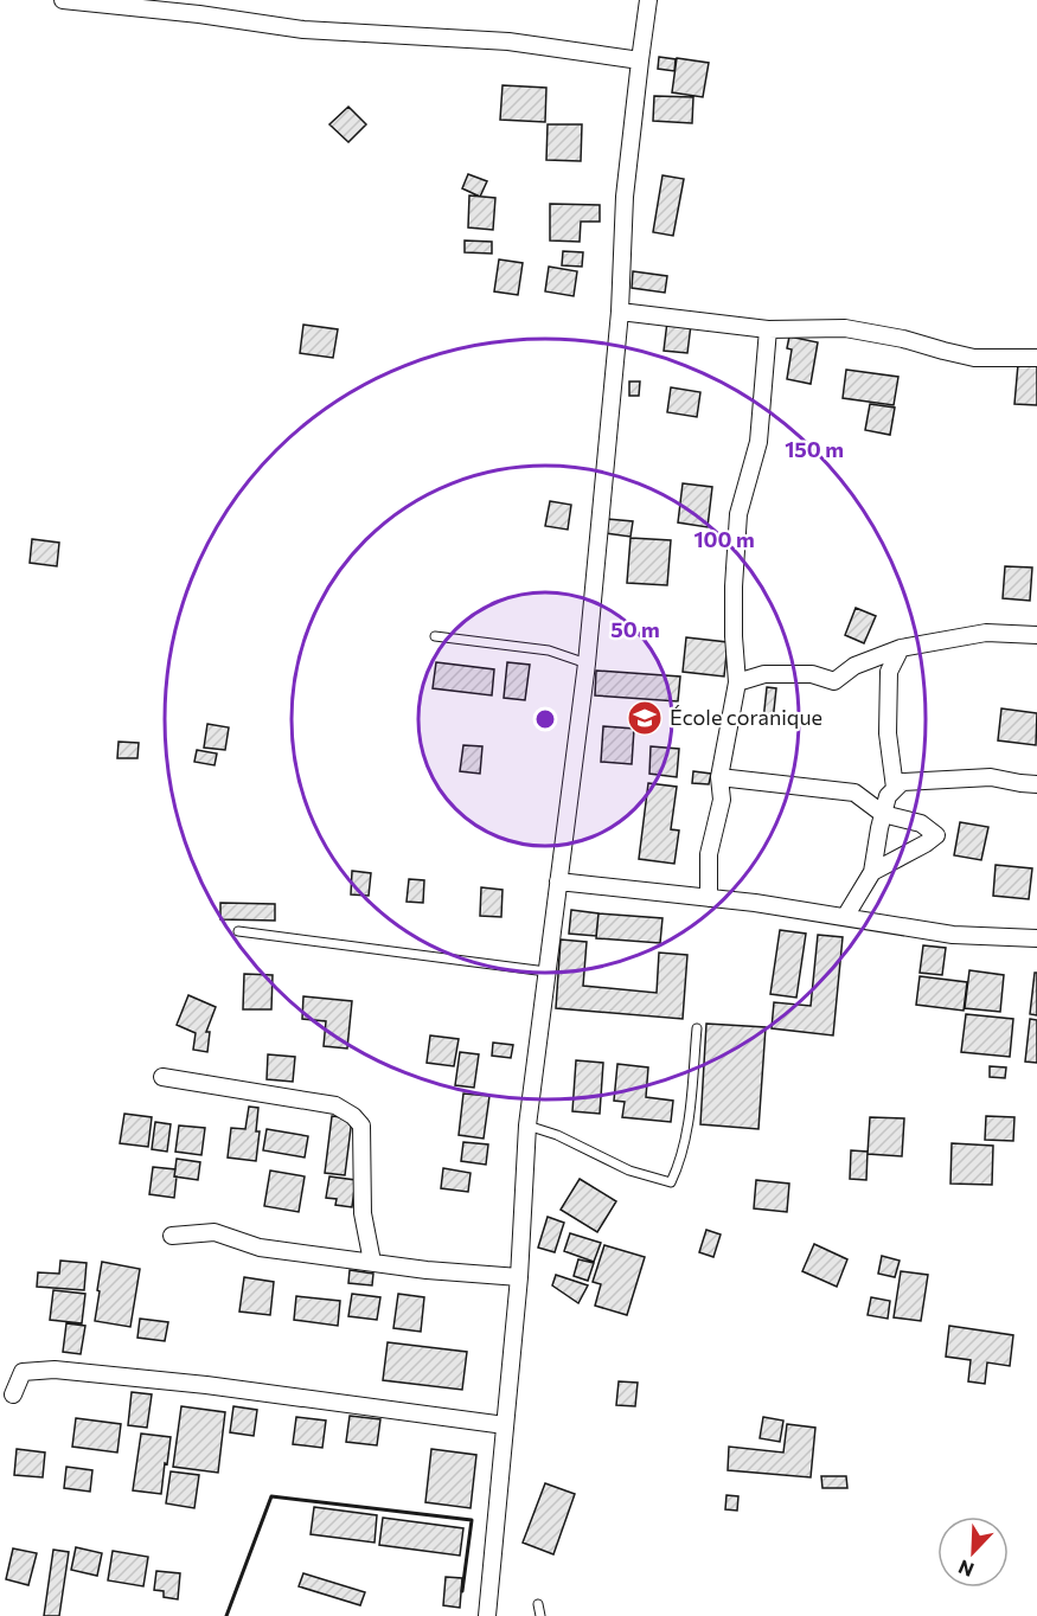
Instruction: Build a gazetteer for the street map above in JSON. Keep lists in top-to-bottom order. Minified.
{"places":{"school or university":["École coranique"]},"north":"bottom left","rings":["150 m","100 m","50 m"]}
